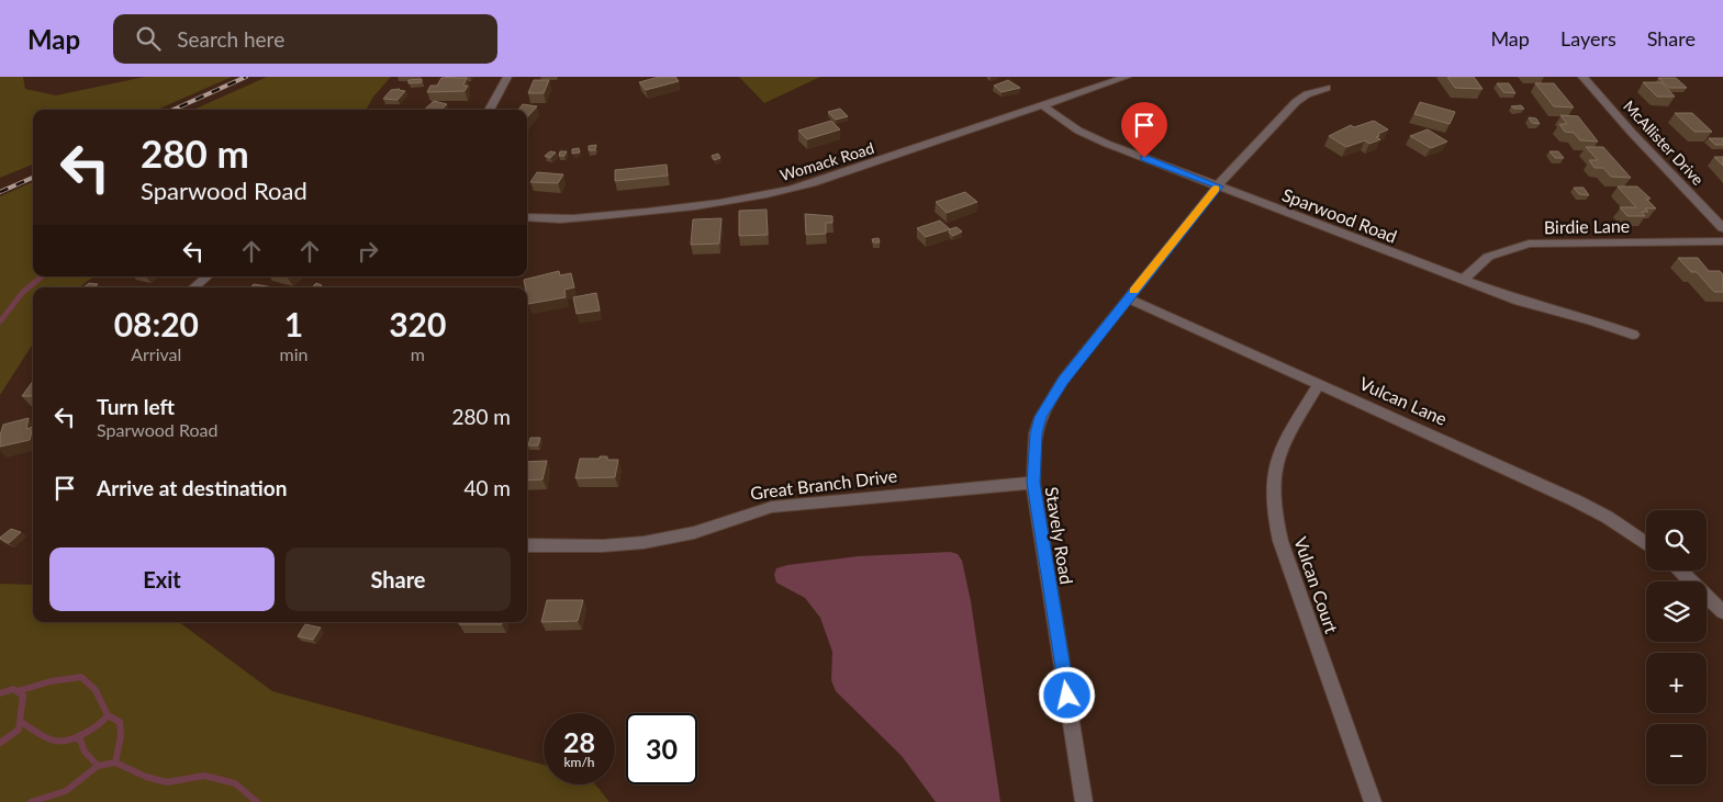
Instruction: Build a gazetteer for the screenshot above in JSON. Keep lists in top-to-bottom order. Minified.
{"streets":{"street":["McAllister Drive","Womack Road","Sparwood Road","Birdie Lane","Vulcan Lane","Great Branch Drive","Stavely Road","Vulcan Court"]},"crossings":[["Womack Road","Sparwood Road"],["Sparwood Road","Birdie Lane"],["Sparwood Road","Stavely Road"],["Vulcan Lane","Stavely Road"],["Vulcan Lane","Vulcan Court"],["Great Branch Drive","Stavely Road"]],"page":{"header":"Map","search":"Search here","nav":["Map","Layers","Share"],"turn":["280 m","Sparwood Road"],"eta":["08:20","Arrival","1","min","320","m"],"list":[{"name":"Turn left","note":"Sparwood Road","value":"280 m"},{"name":"Arrive at destination","value":"40 m"}],"map_buttons":["+","−"],"buttons":["Exit","Share"],"speed":"28 km/h","limit":"30"}}
